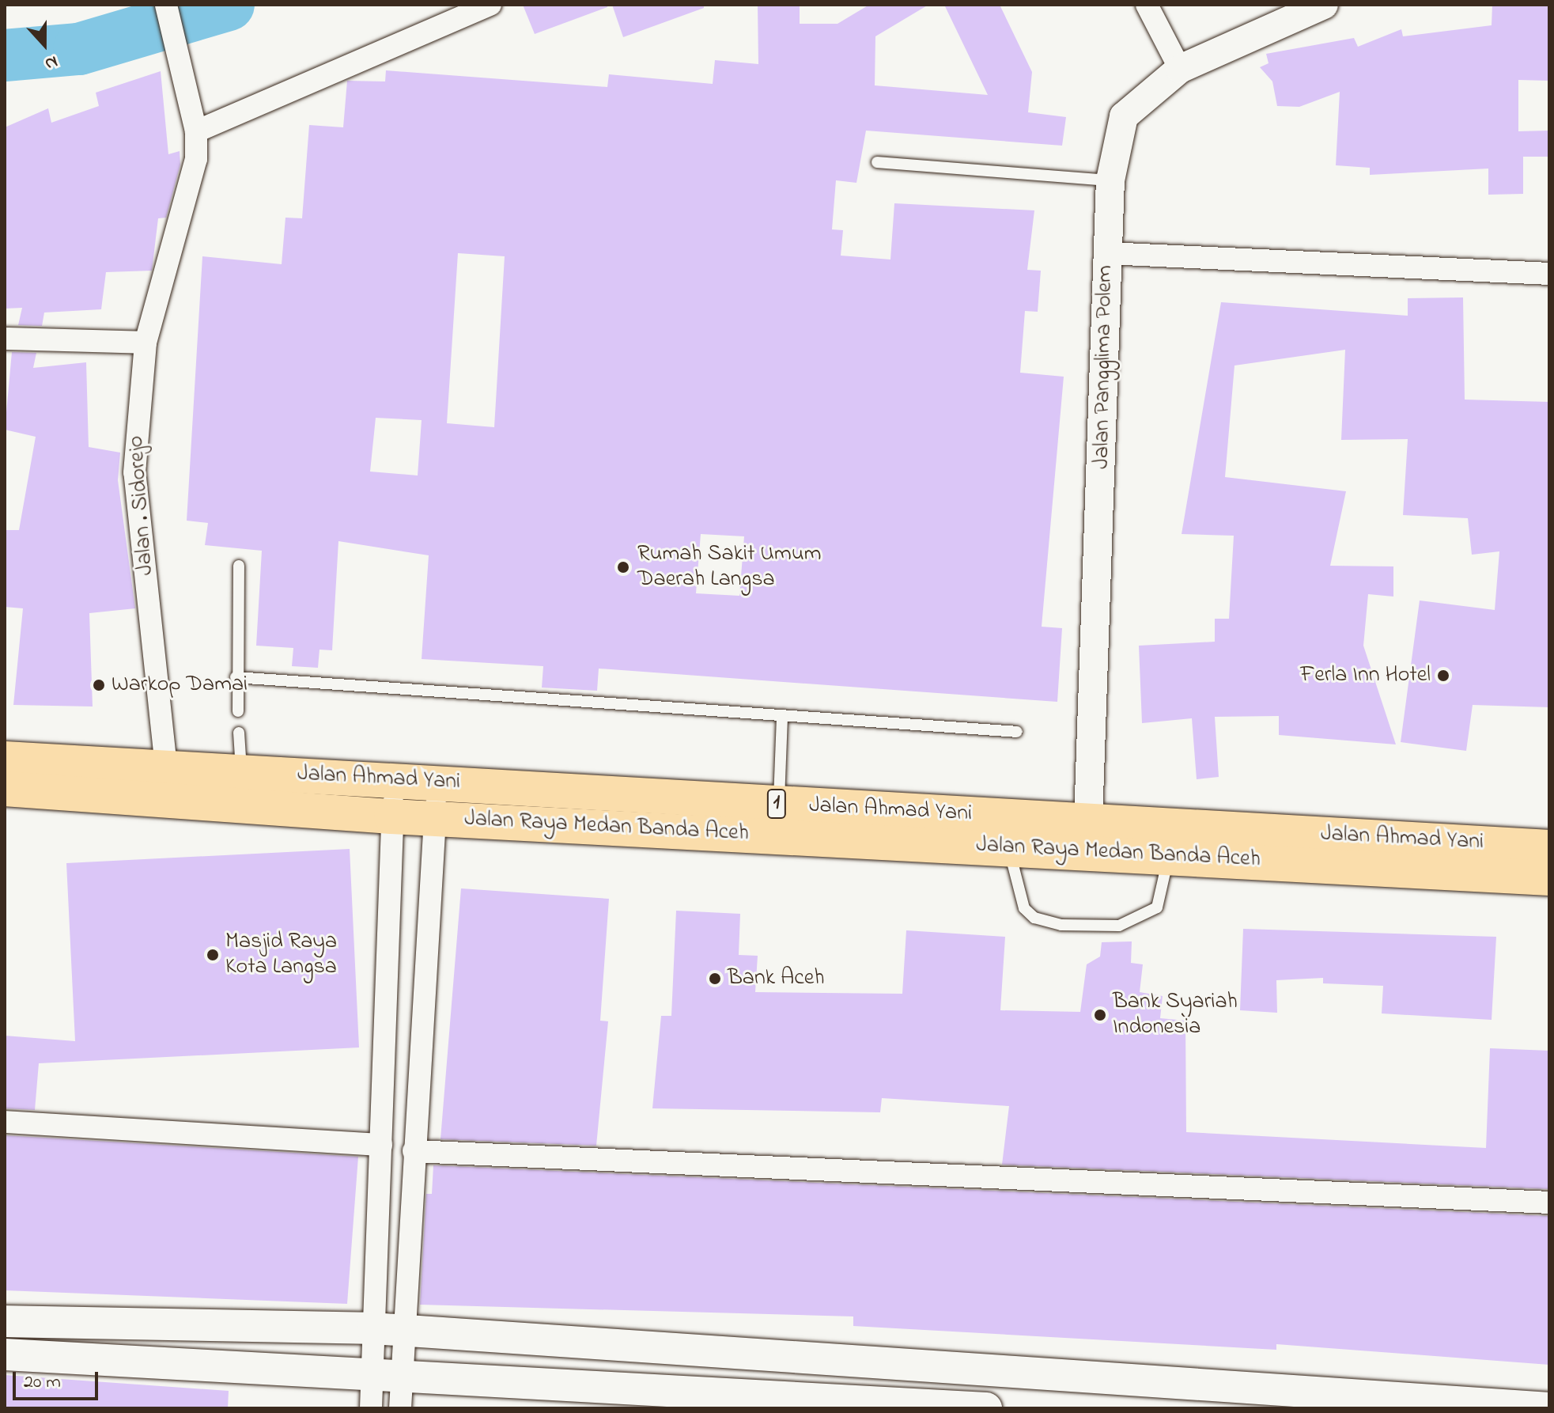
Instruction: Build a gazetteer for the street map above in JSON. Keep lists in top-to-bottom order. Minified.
{"streets":{"main road":["Jalan Ahmad Yani","1","Jalan Raya Medan Banda Aceh"],"street":["Jalan Pangglima Polem","Jalan . Sidorejo"]},"crossings":[["Jalan Pangglima Polem","Jalan Ahmad Yani"],["Jalan Pangglima Polem","Jalan Raya Medan Banda Aceh"],["Jalan . Sidorejo","Jalan Ahmad Yani"],["Jalan Ahmad Yani","Jalan Raya Medan Banda Aceh"]],"places":["Rumah Sakit Umum Daerah Langsa","Ferla Inn Hotel","Warkop Damai","Masjid Raya Kota Langsa","Bank Aceh","Bank Syariah Indonesia"],"scale_bar":"20 m","north":"bottom"}
